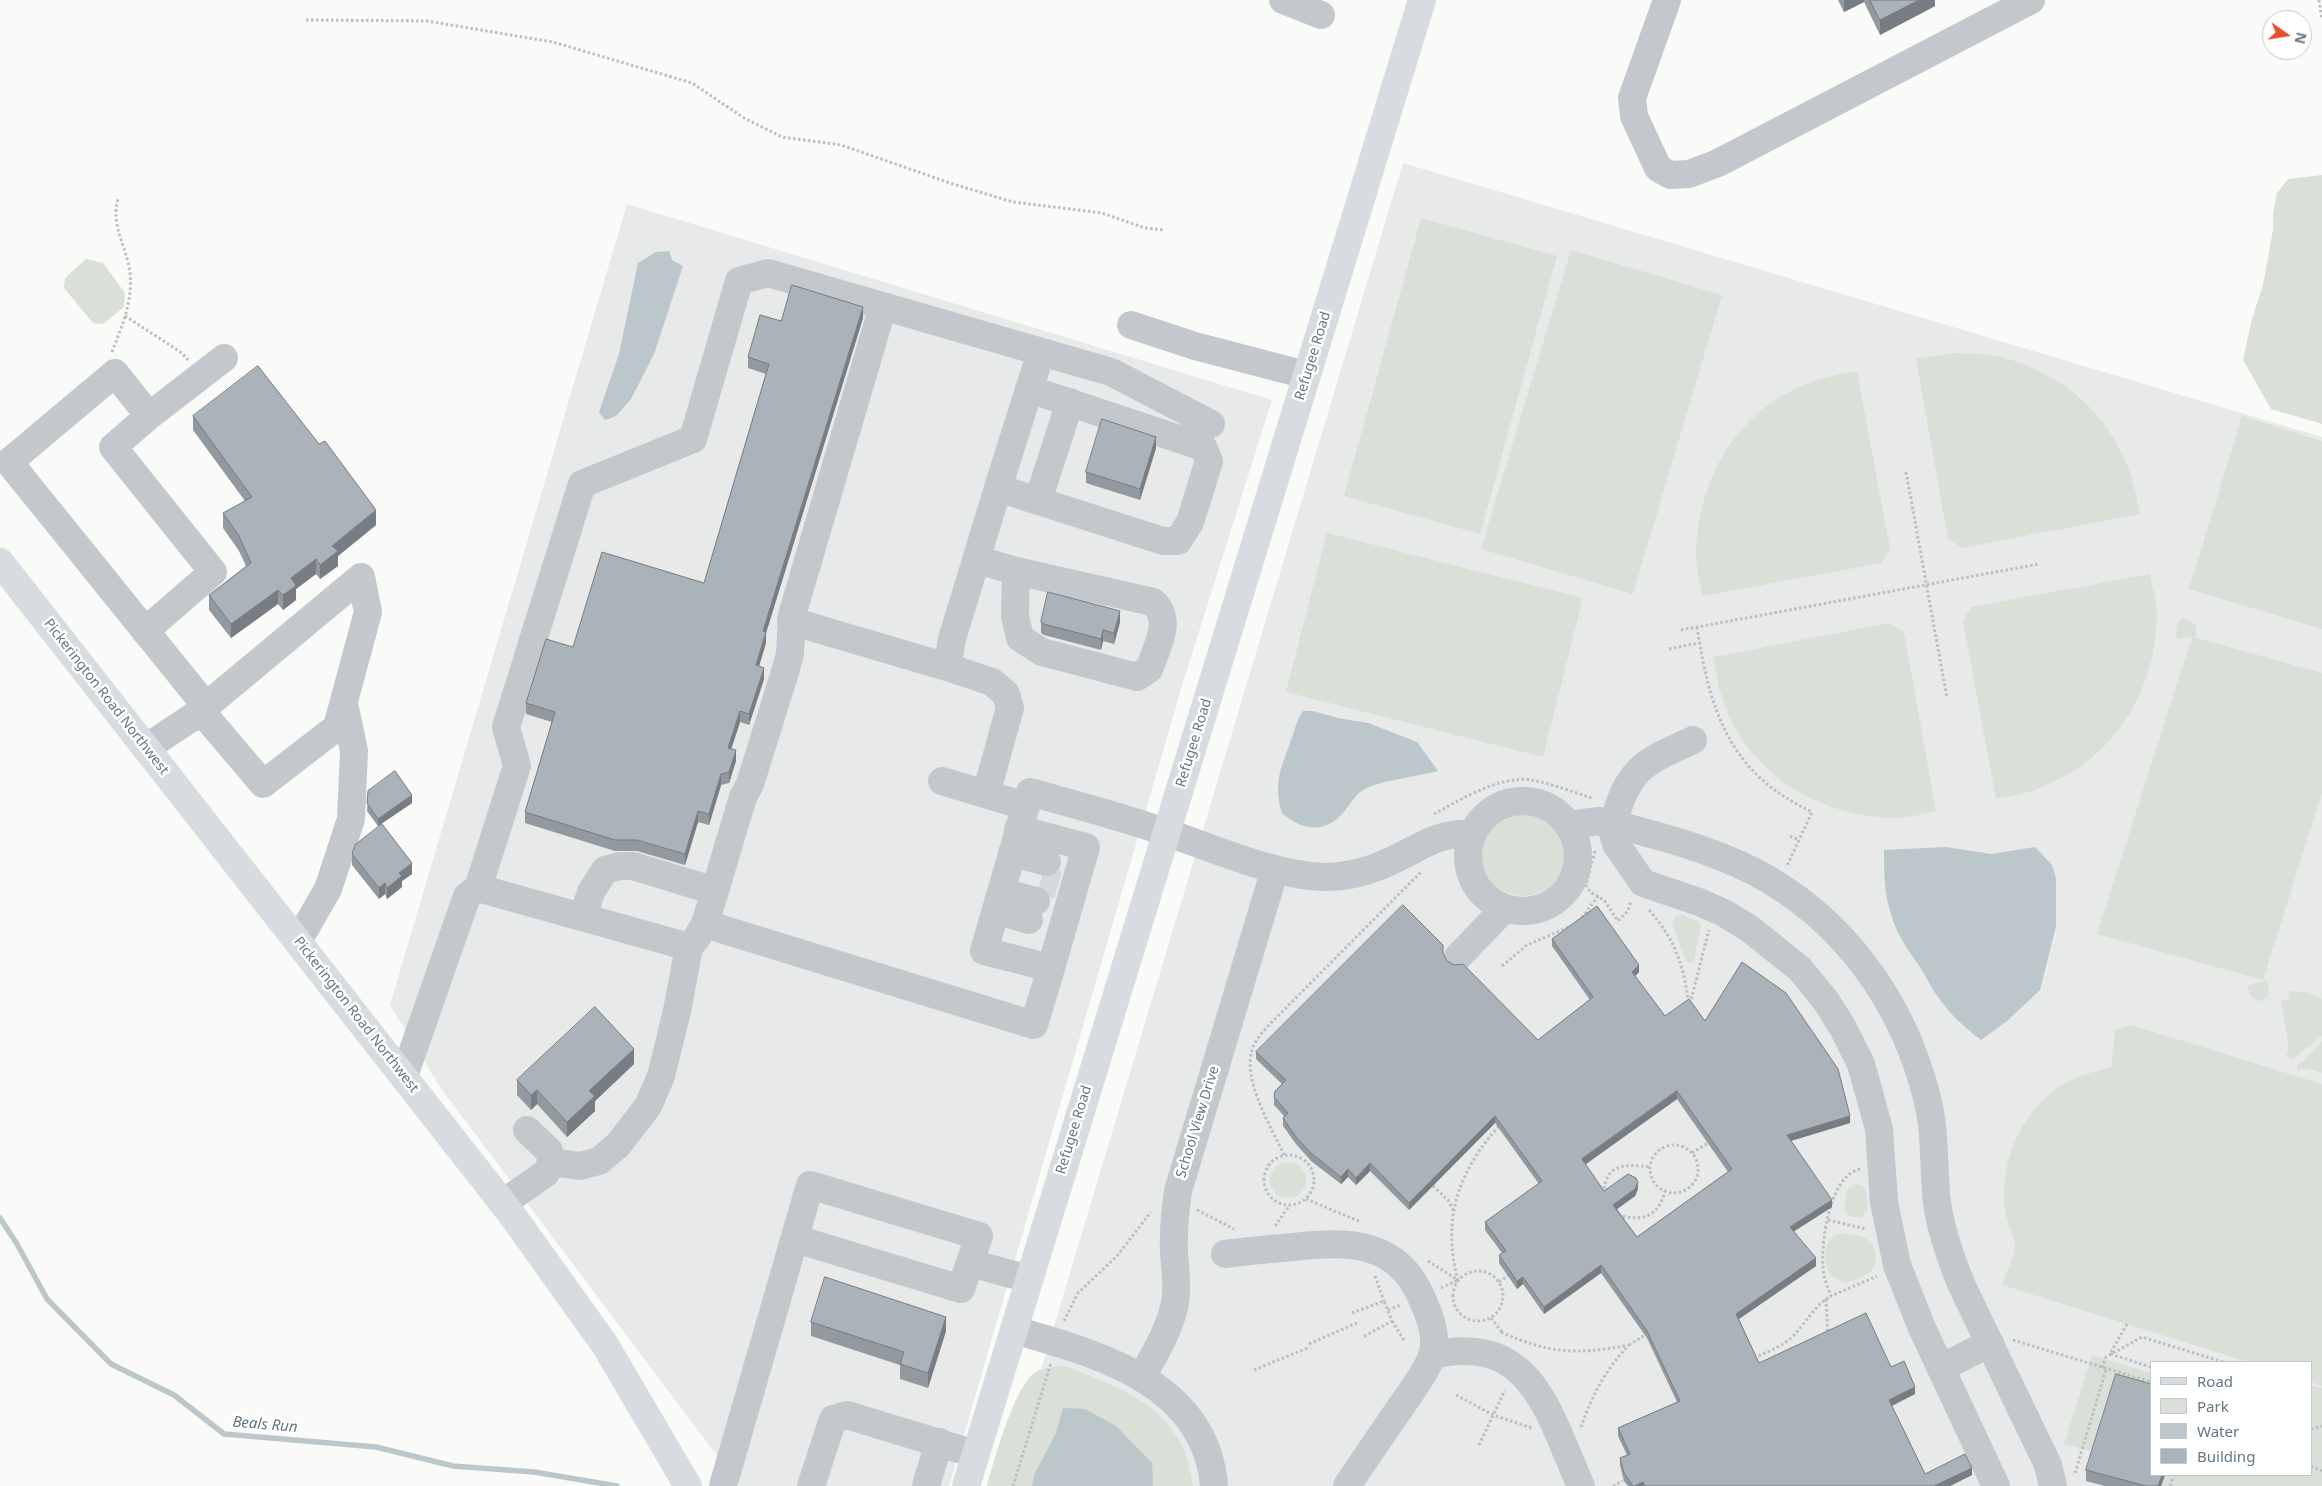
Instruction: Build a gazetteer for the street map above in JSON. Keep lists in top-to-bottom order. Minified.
{"streets":{"main road":["Refugee Road","Pickerington Road Northwest"],"street":["School View Drive"]},"water":["Beals Run"],"legend":["Road","Park","Water","Building"],"north":"right"}
